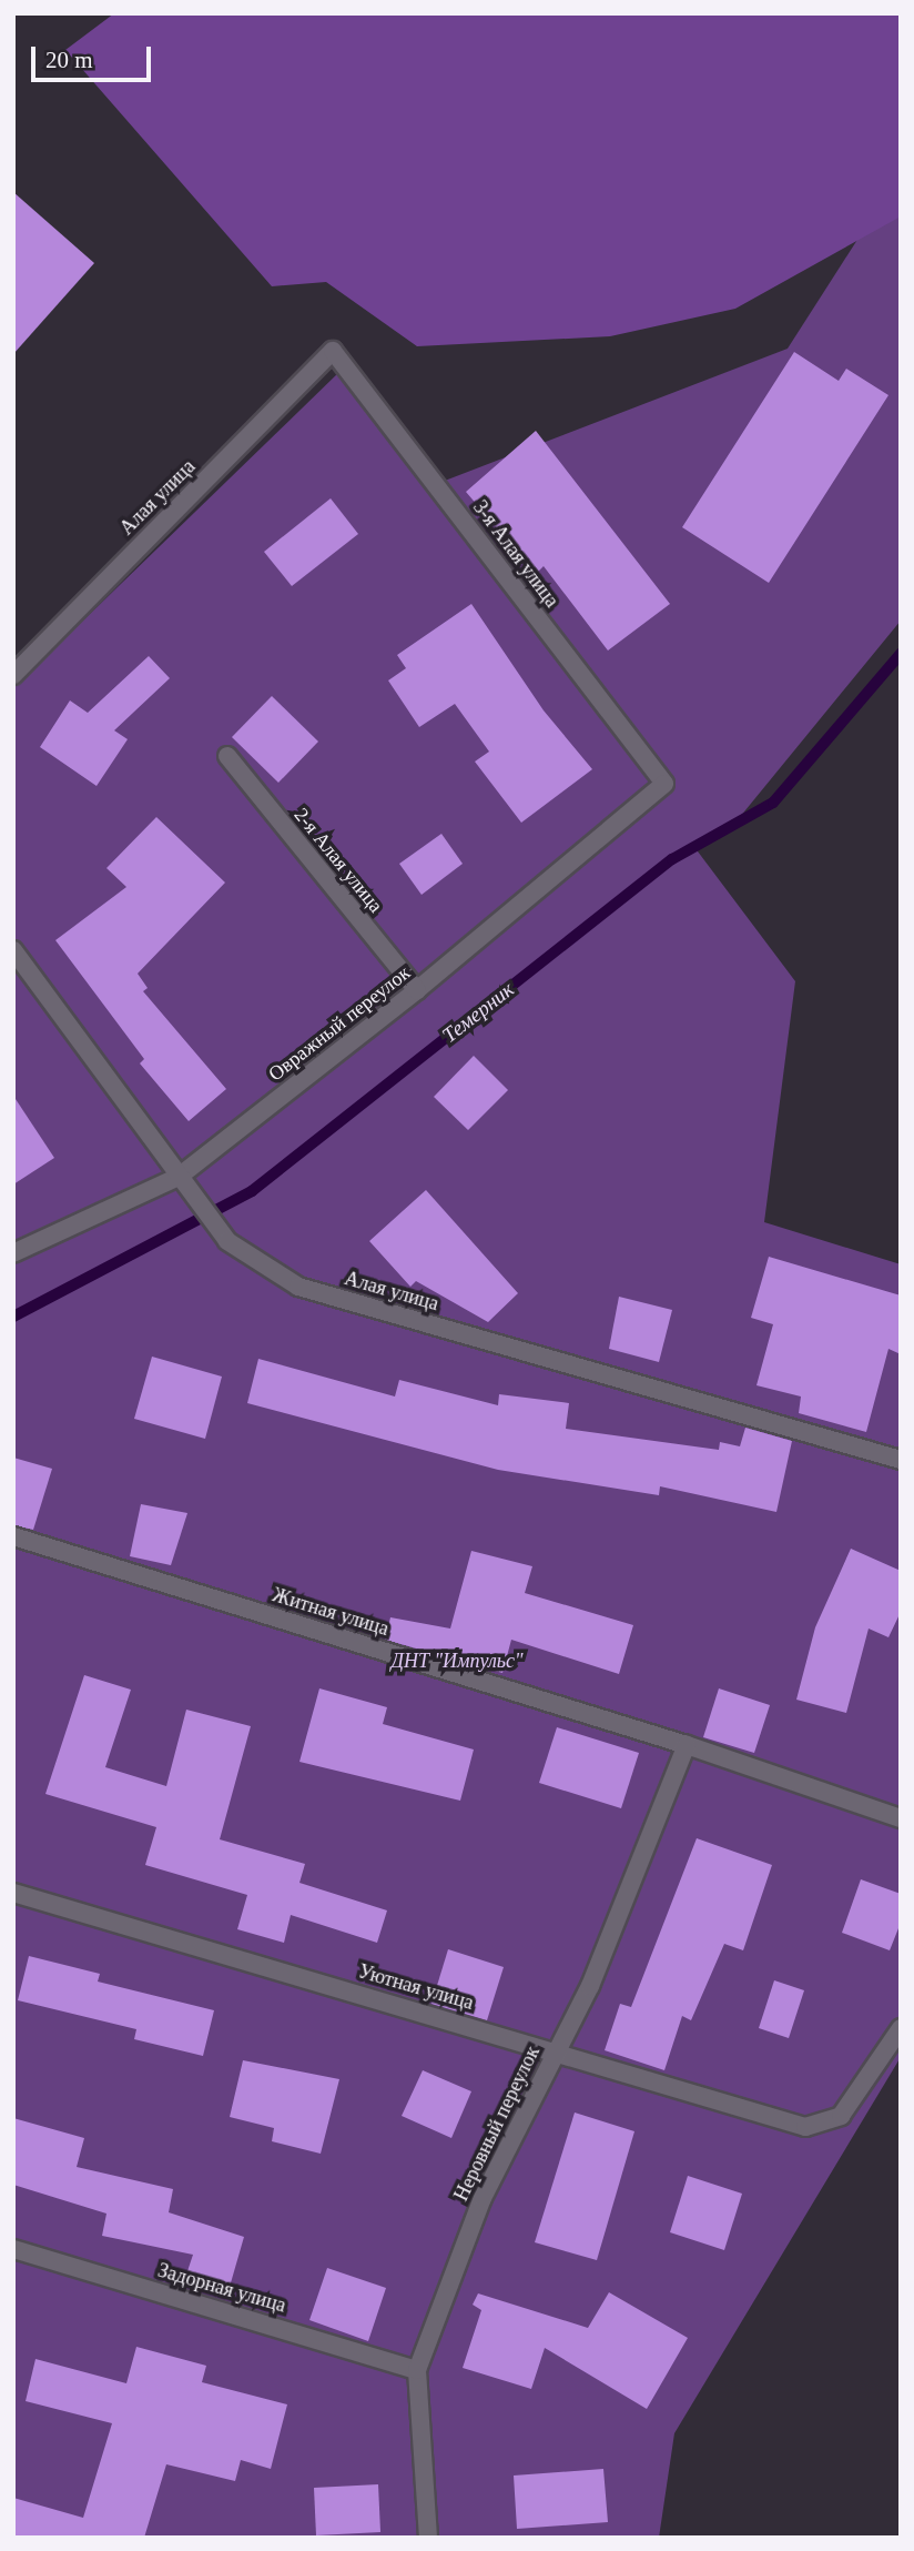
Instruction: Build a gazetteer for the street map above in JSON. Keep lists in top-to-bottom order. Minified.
{"streets":{"lane":["Алая улица","3-я Алая улица","2-я Алая улица","Овражный переулок","Житная улица","Уютная улица","Неровный переулок","Задорная улица"]},"crossings":[["Алая улица","3-я Алая улица"],["Алая улица","Овражный переулок"],["3-я Алая улица","Овражный переулок"],["2-я Алая улица","Овражный переулок"],["Житная улица","Неровный переулок"],["Уютная улица","Неровный переулок"],["Неровный переулок","Задорная улица"]],"water":["Темерник"],"parks":["ДНТ \"Импульс\""],"scale_bar":"20 m"}
